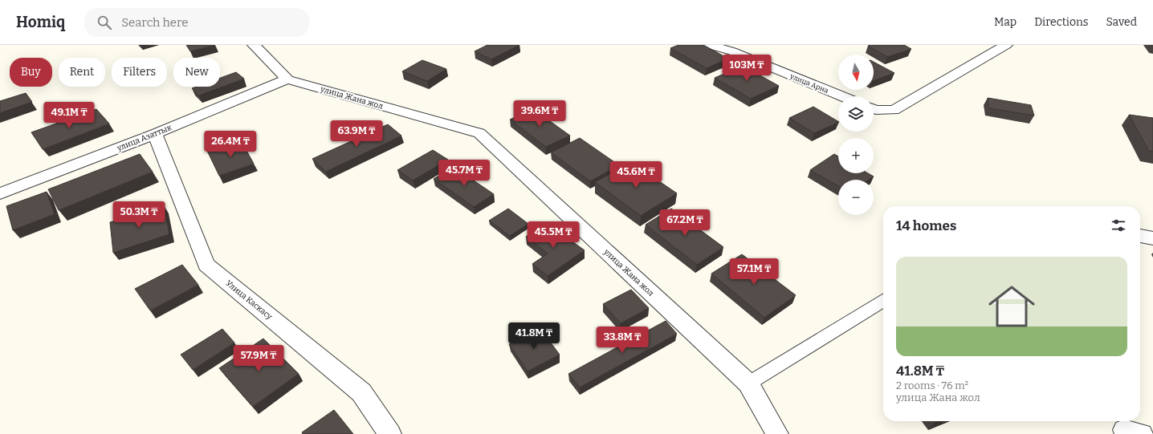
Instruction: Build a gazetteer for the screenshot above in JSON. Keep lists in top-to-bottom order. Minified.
{"streets":{"street":["улица Арна","улица Жана жол","улица Азаттык","Улица Каскасу"]},"crossings":[["улица Жана жол","улица Азаттык"],["улица Азаттык","Улица Каскасу"]],"north":"bottom","page":{"header":"Homiq","search":"Search here","nav":["Map","Directions","Saved"],"map_buttons":["+","−"],"price":["103M ₸","39.6M ₸","49.1M ₸","63.9M ₸","26.4M ₸","45.7M ₸","45.6M ₸","50.3M ₸","67.2M ₸","45.5M ₸","57.1M ₸","41.8M ₸","33.8M ₸","57.9M ₸"],"chip":["Buy","Rent","Filters","New"],"heading":"14 homes","list":[{"name":"41.8M ₸","note":"2 rooms · 76 m² · улица Жана жол"}]}}
